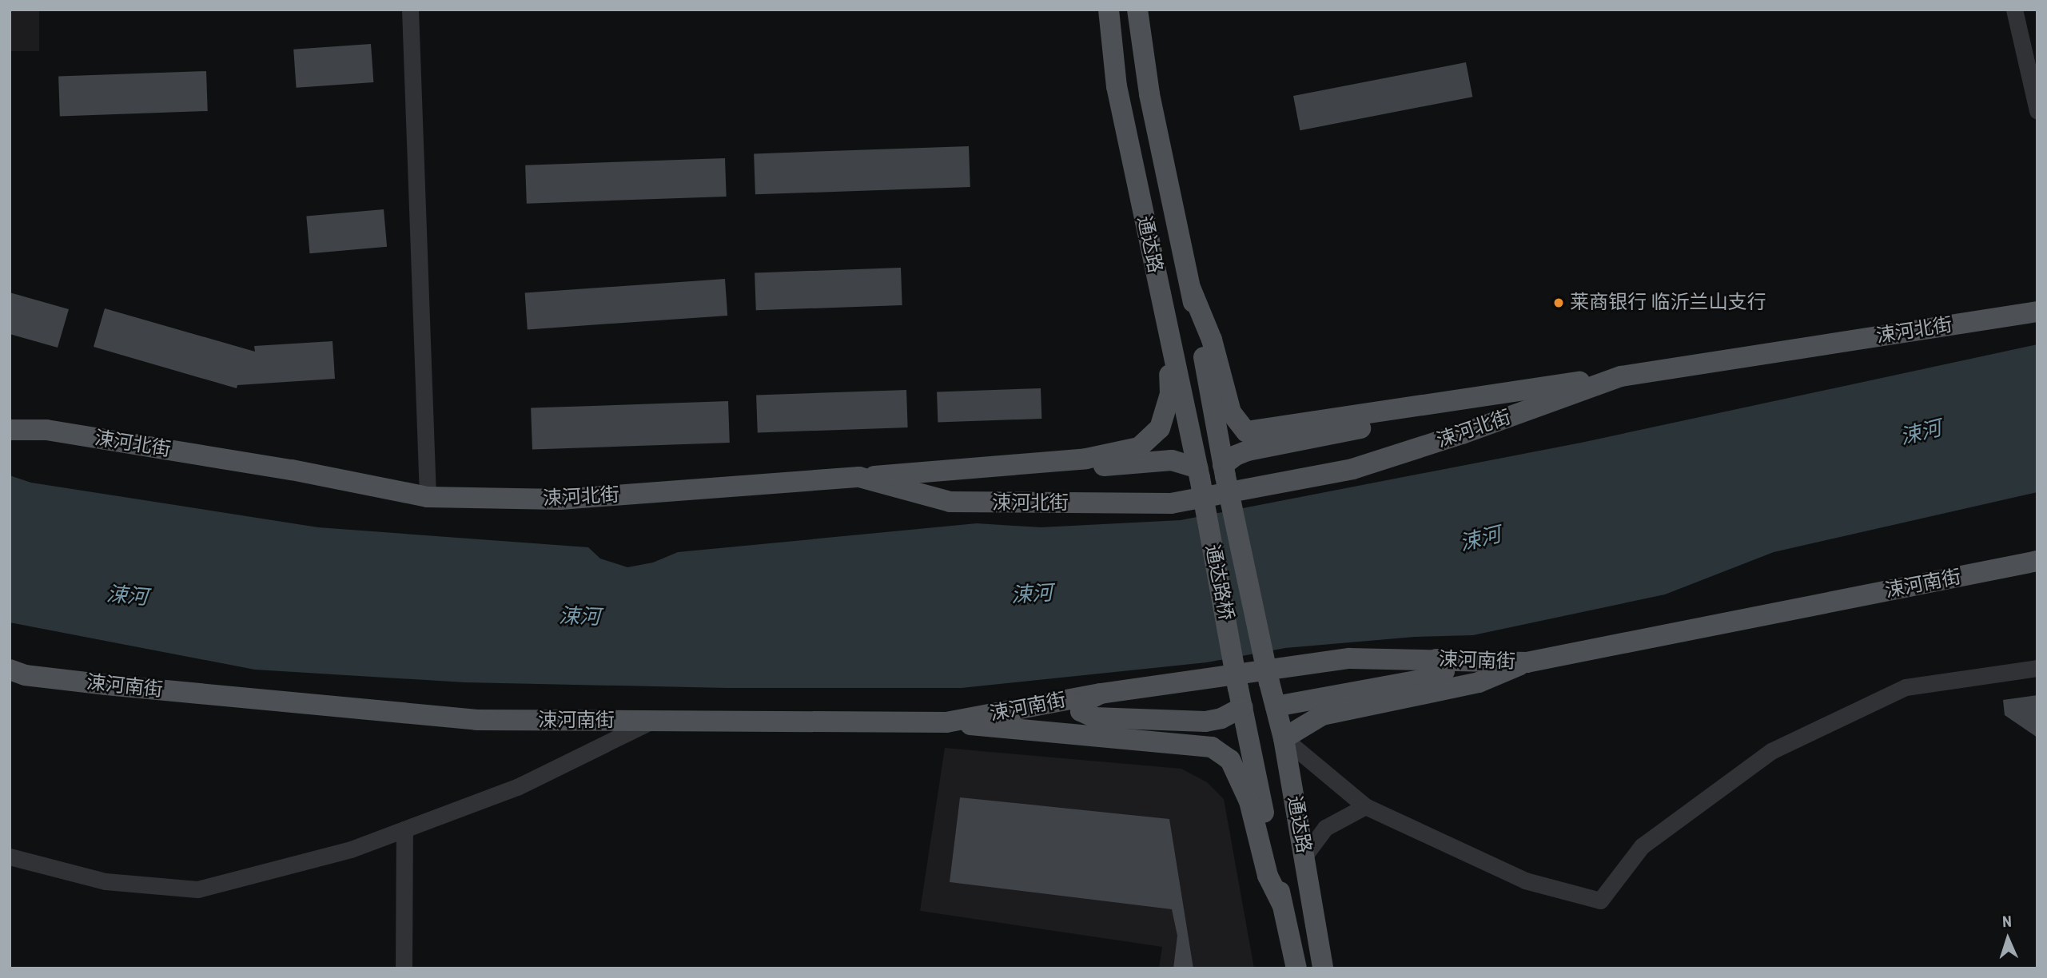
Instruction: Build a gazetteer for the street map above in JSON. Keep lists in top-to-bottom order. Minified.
{"streets":{"main road":["通达路","涑河北街","通达路桥","涑河南街"]},"crossings":[["通达路","通达路桥"]],"water":["涑河"],"places":["莱商银行 临沂兰山支行"],"north":"top"}
